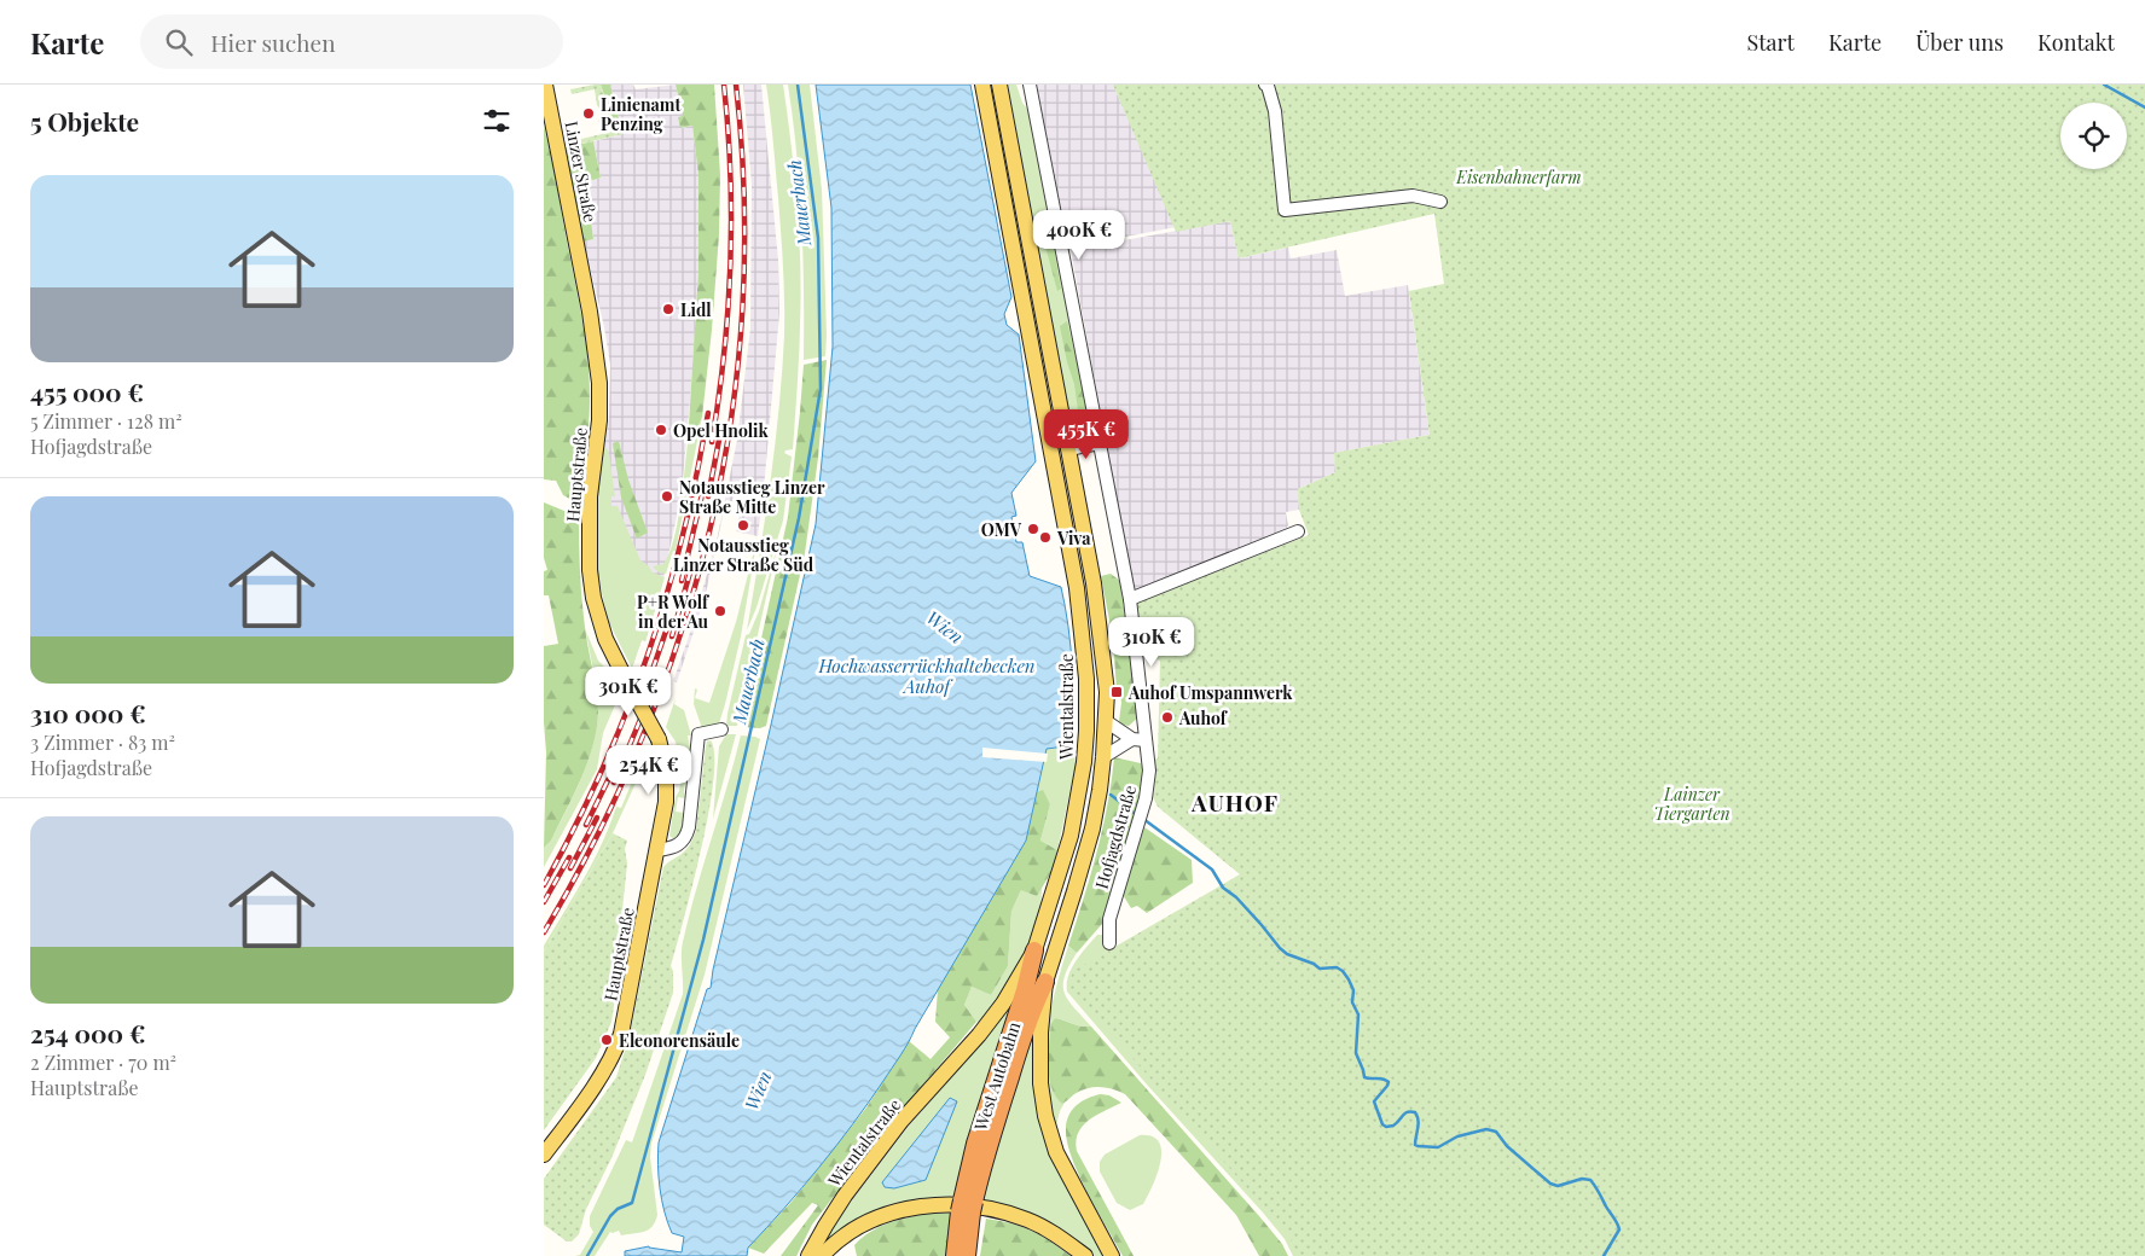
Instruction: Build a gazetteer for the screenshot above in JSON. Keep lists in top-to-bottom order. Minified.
{"streets":{"highway":["West Autobahn"],"main road":["Linzer Straße","Hauptstraße","Wientalstraße"],"street":["Hofjagdstraße"]},"crossings":[["Linzer Straße","Hauptstraße"],["Wientalstraße","West Autobahn"]],"districts":["AUHOF"],"water":["Mauerbach","Wien","Hochwasserrückhaltebecken Auhof"],"parks":["Eisenbahnerfarm","Lainzer Tiergarten"],"places":{"other":["Linienamt Penzing","Lidl","Opel Hnolik","Notausstieg Linzer Straße Mitte","Notausstieg Linzer Straße Süd","OMV","Viva","P+R Wolf in der Au","Auhof","Eleonorensäule"],"transit":["Auhof Umspannwerk"]},"page":{"header":"Karte","search":"Hier suchen","nav":["Start","Karte","Über uns","Kontakt"],"heading":"5 Objekte","list":[{"name":"455 000 €","note":"5 Zimmer · 128 m² · Hofjagdstraße"},{"name":"310 000 €","note":"3 Zimmer · 83 m² · Hofjagdstraße"},{"name":"254 000 €","note":"2 Zimmer · 70 m² · Hauptstraße"}],"price":["400K €","455K €","310K €","301K €","254K €"]}}
